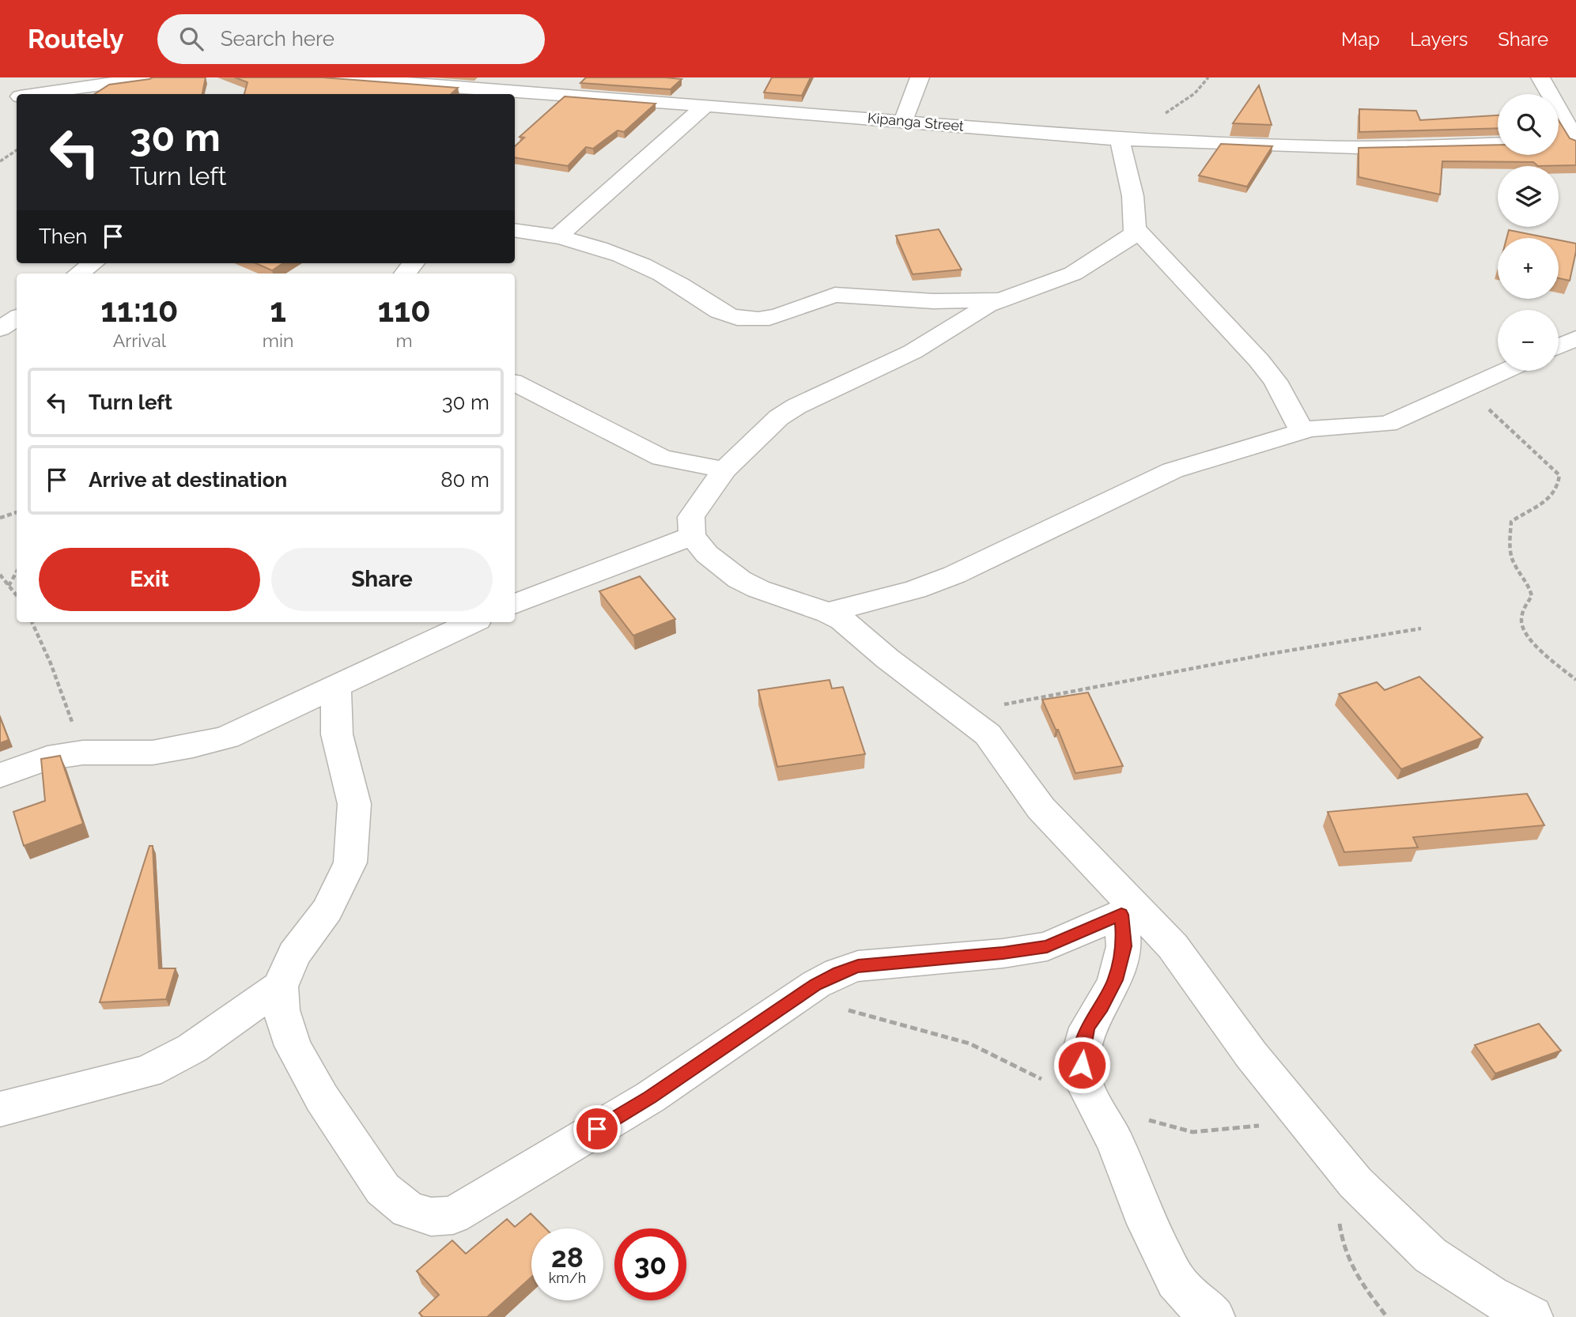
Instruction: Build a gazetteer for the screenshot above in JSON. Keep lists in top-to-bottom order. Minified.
{"streets":{"street":["Kipanga Street"]},"page":{"header":"Routely","search":"Search here","nav":["Map","Layers","Share"],"map_buttons":["+","−"],"turn":["30 m","Turn left"],"then":"Then","eta":["11:10","Arrival","1","min","110","m"],"list":[{"name":"Turn left","value":"30 m"},{"name":"Arrive at destination","value":"80 m"}],"buttons":["Exit","Share"],"speed":"28 km/h","limit":"30"}}
